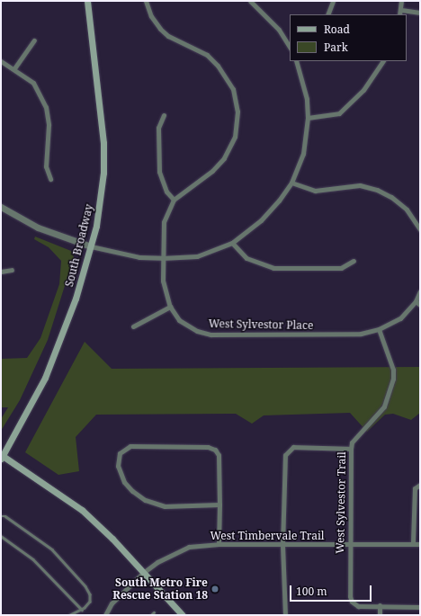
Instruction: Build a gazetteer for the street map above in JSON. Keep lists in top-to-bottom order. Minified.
{"streets":{"main road":["South Broadway"],"street":["West Sylvestor Place","West Sylvestor Trail","West Timbervale Trail"]},"crossings":[["West Sylvestor Place","West Sylvestor Trail"],["West Sylvestor Trail","West Timbervale Trail"]],"places":["South Metro Fire Rescue Station 18"],"legend":["Road","Park"],"scale_bar":"100 m"}
